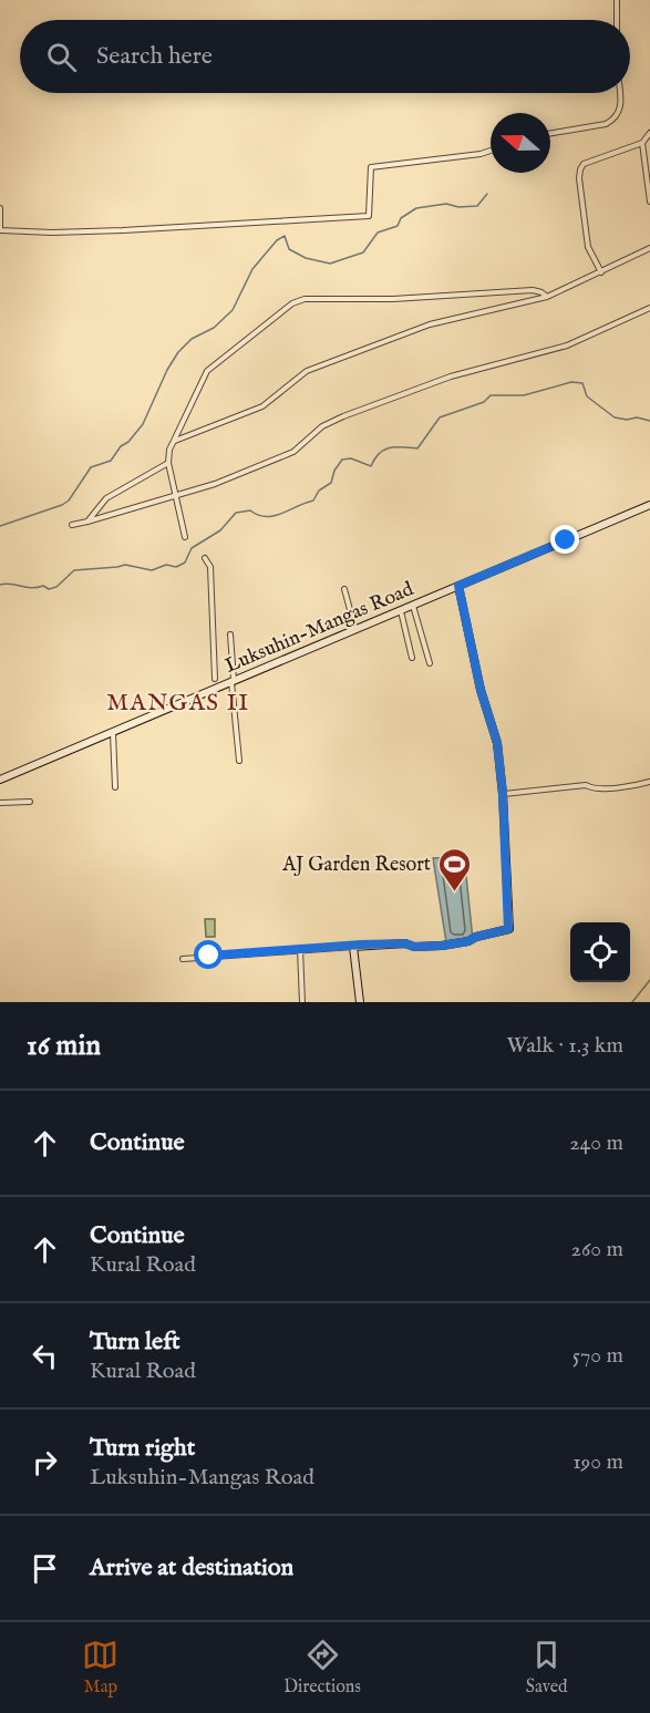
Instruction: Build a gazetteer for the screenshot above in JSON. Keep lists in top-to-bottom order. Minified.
{"streets":{"main road":["Luksuhin-Mangas Road"]},"districts":["MANGAS II"],"places":{"sports":["AJ Garden Resort"]},"north":"left","page":{"search":"Search here","heading":["16 min","Walk · 1.3 km"],"list":[["Continue","240 m"],["Continue","Kural Road","260 m"],["Turn left","Kural Road","570 m"],["Turn right","Luksuhin-Mangas Road","190 m"],"Arrive at destination"],"nav":["Map","Directions","Saved"]}}
